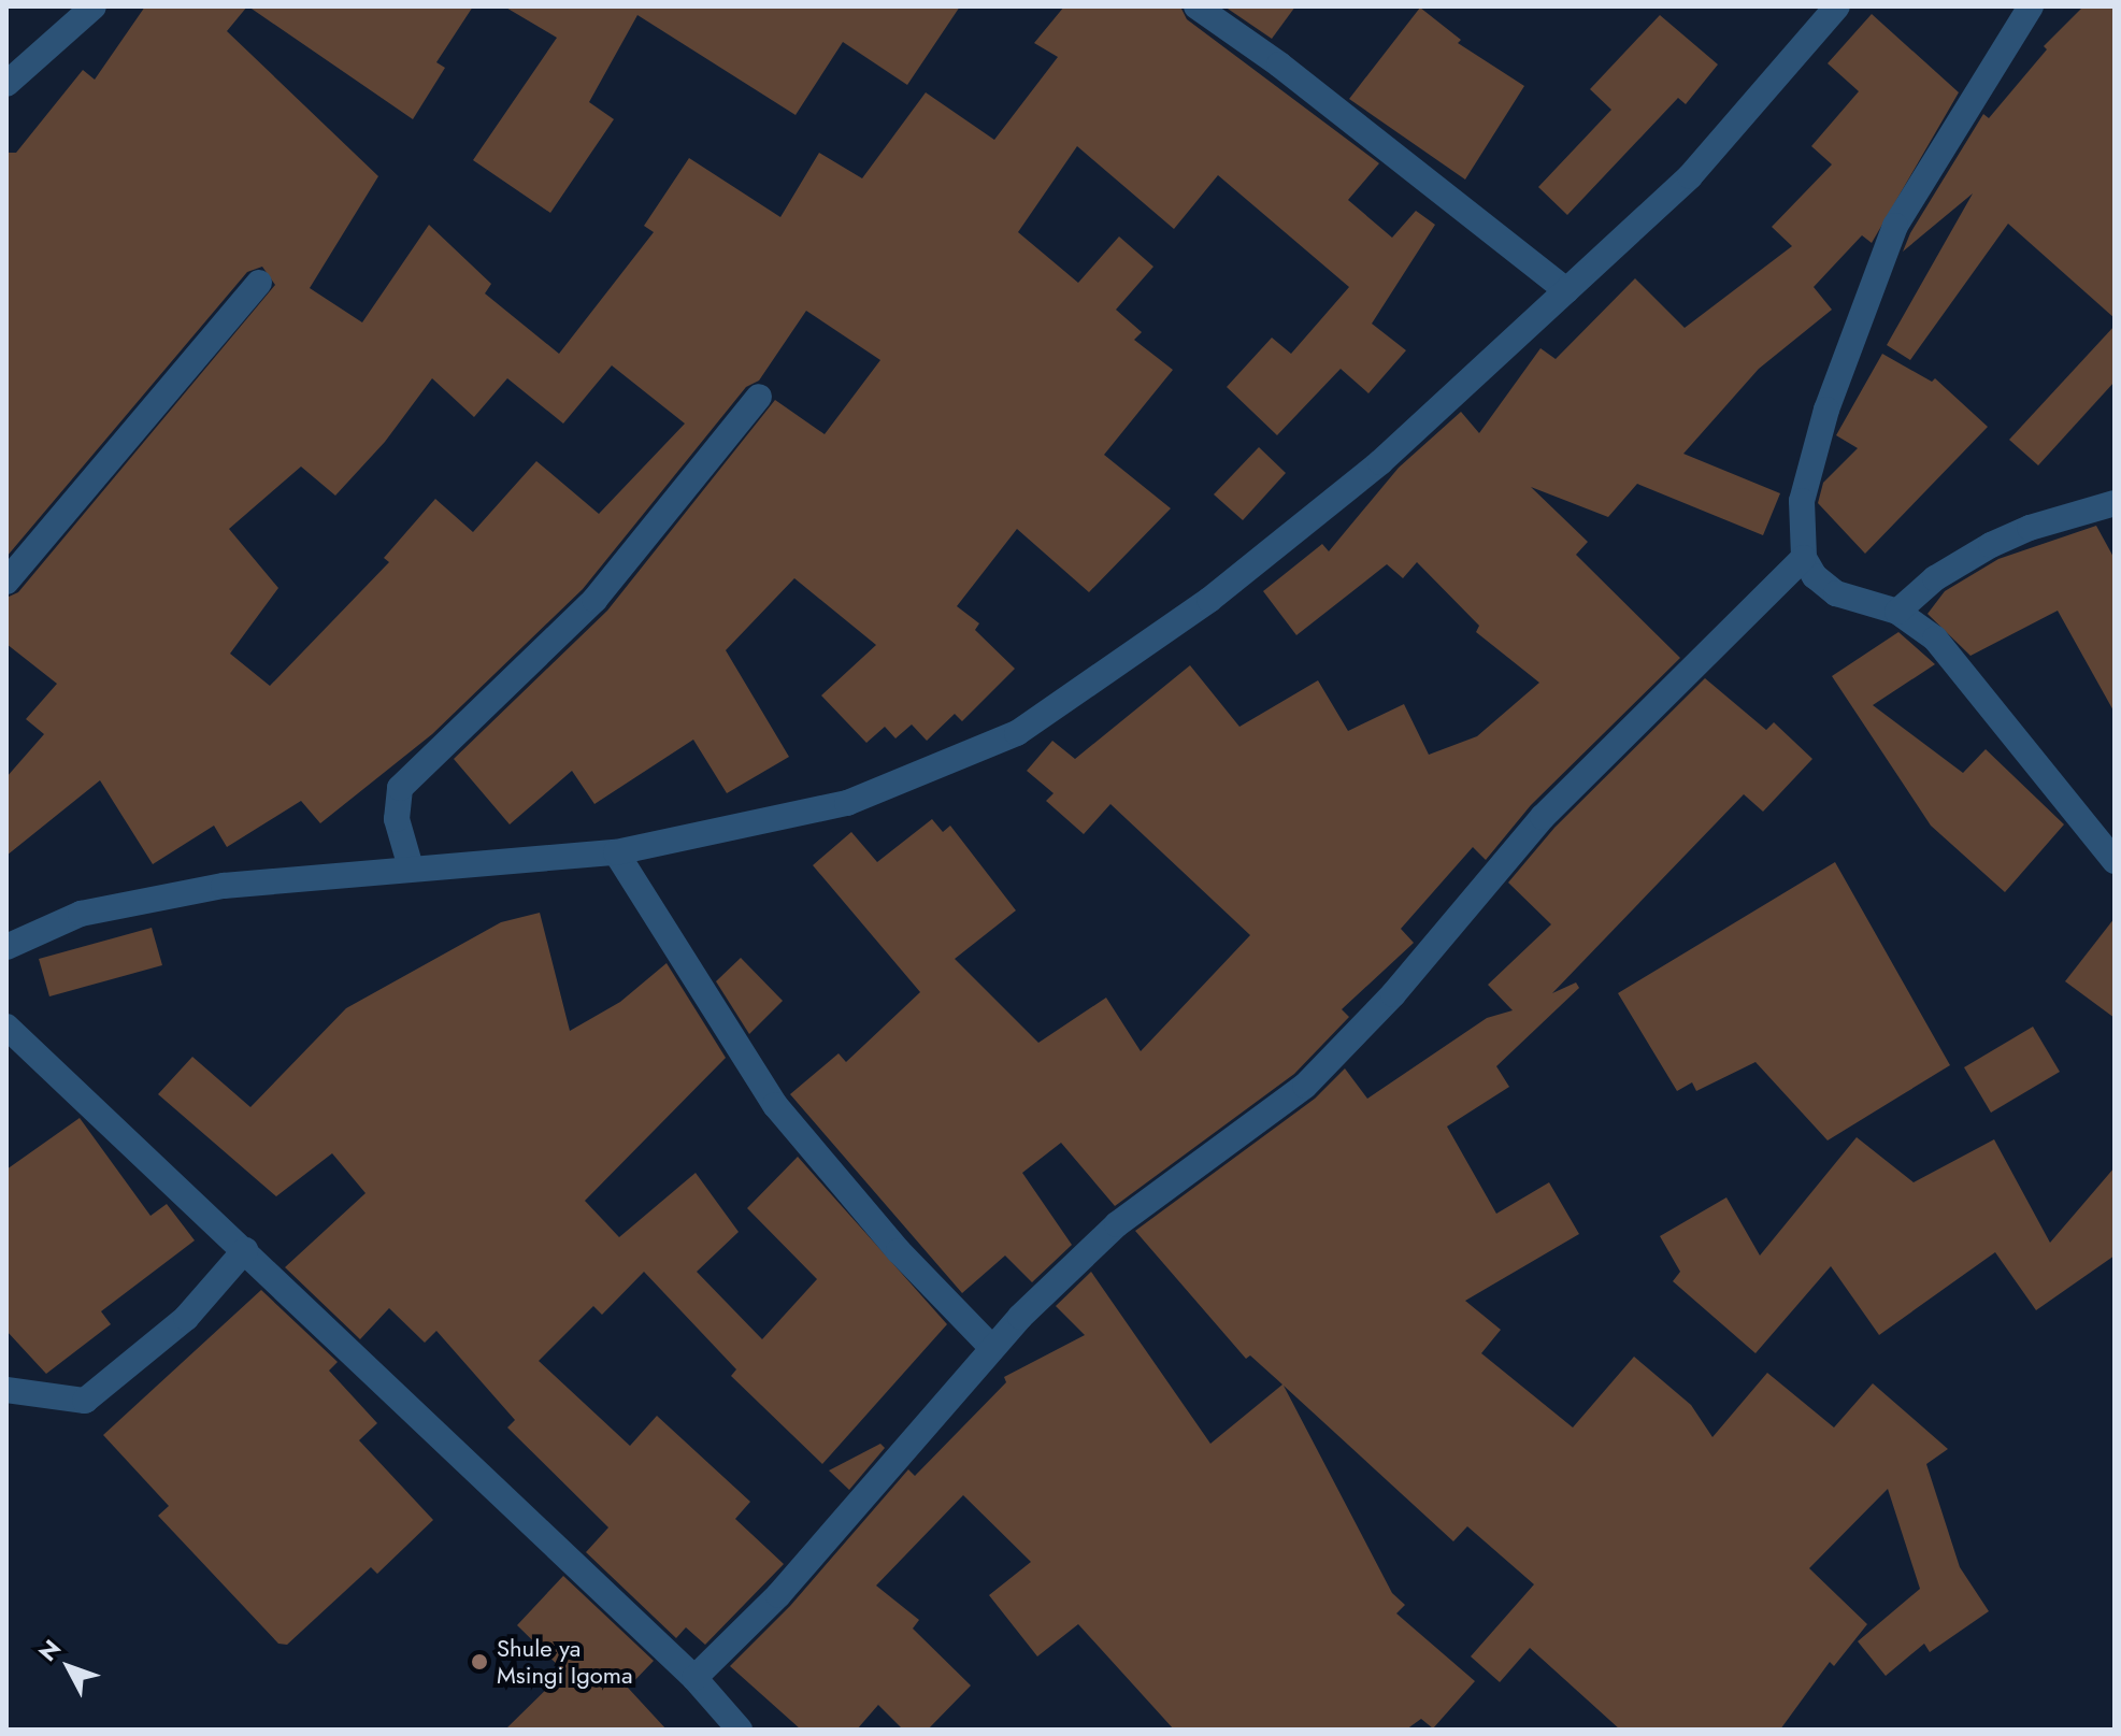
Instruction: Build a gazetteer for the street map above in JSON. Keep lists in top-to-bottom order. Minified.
{"places":["Shule ya Msingi Igoma"],"north":"top left"}
